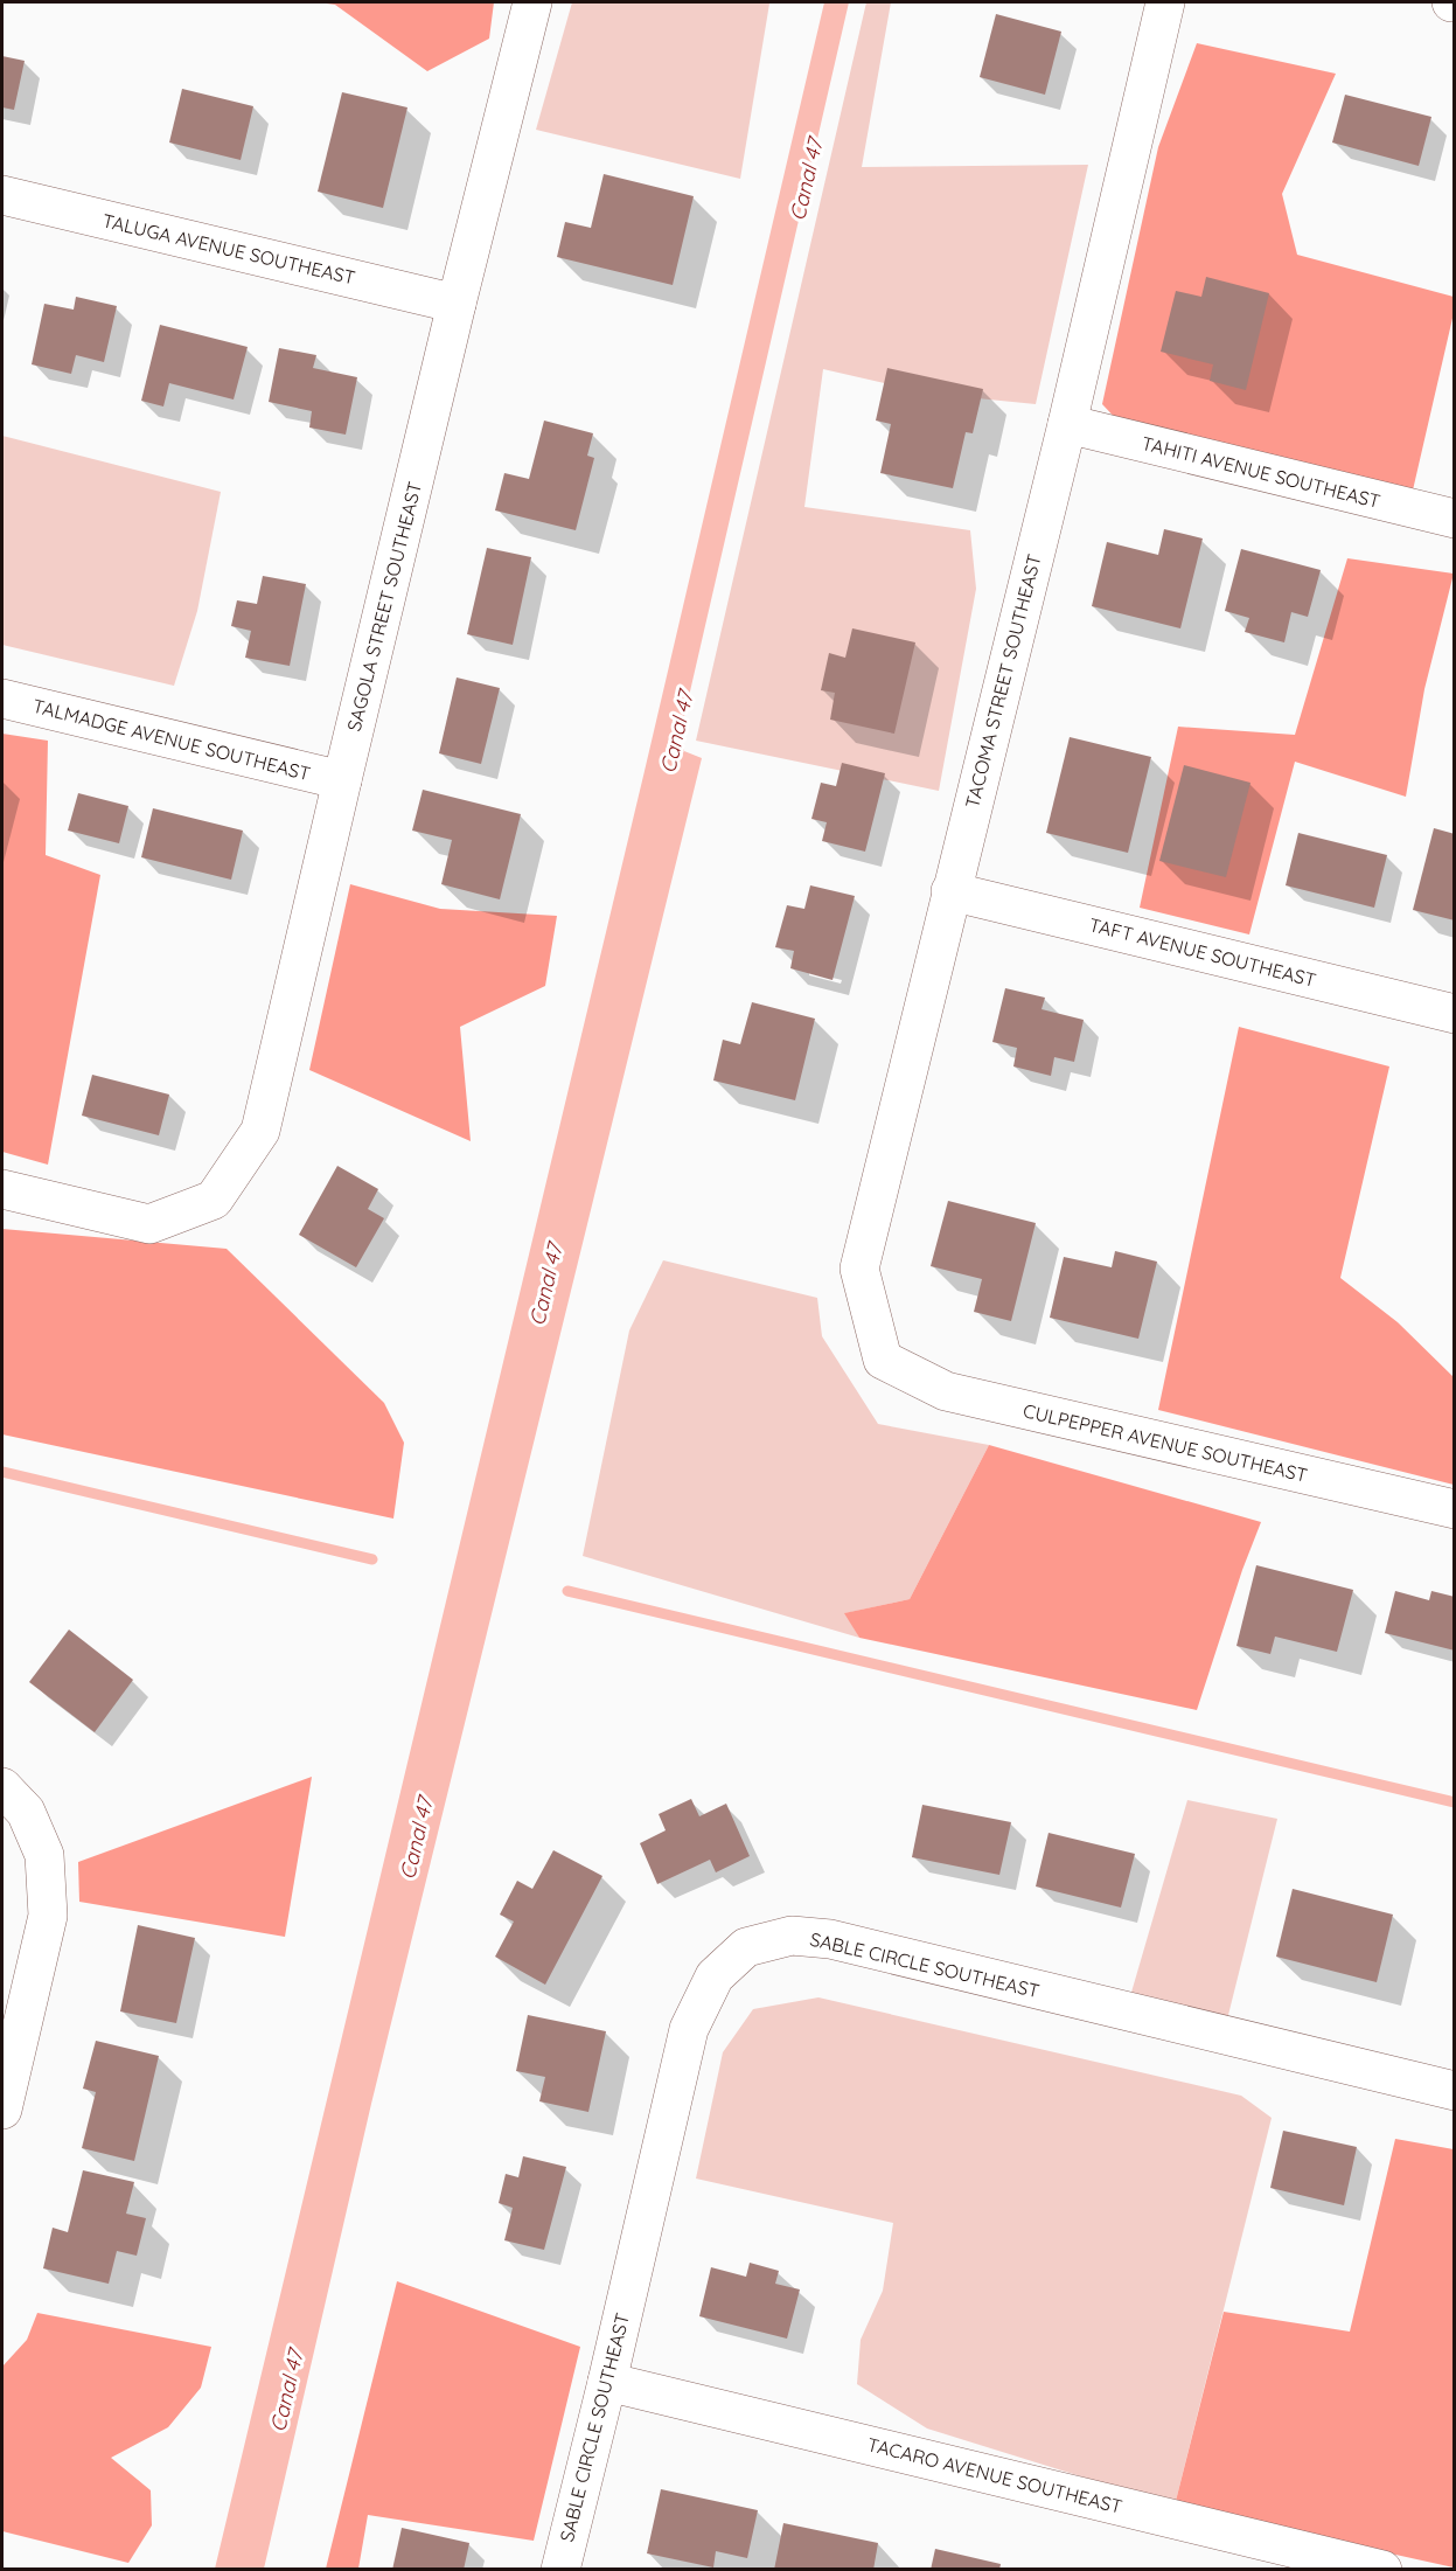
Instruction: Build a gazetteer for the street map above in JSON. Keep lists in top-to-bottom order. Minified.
{"streets":{"street":["TALUGA AVENUE SOUTHEAST","TAHITI AVENUE SOUTHEAST","SAGOLA STREET SOUTHEAST","TACOMA STREET SOUTHEAST","TALMADGE AVENUE SOUTHEAST","TAFT AVENUE SOUTHEAST","CULPEPPER AVENUE SOUTHEAST","SABLE CIRCLE SOUTHEAST","TACARO AVENUE SOUTHEAST"]},"crossings":[["TALUGA AVENUE SOUTHEAST","SAGOLA STREET SOUTHEAST"],["TAHITI AVENUE SOUTHEAST","TACOMA STREET SOUTHEAST"],["SAGOLA STREET SOUTHEAST","TALMADGE AVENUE SOUTHEAST"],["TACOMA STREET SOUTHEAST","TAFT AVENUE SOUTHEAST"],["TACOMA STREET SOUTHEAST","CULPEPPER AVENUE SOUTHEAST"],["SABLE CIRCLE SOUTHEAST","TACARO AVENUE SOUTHEAST"]],"water":["Canal 47"]}
